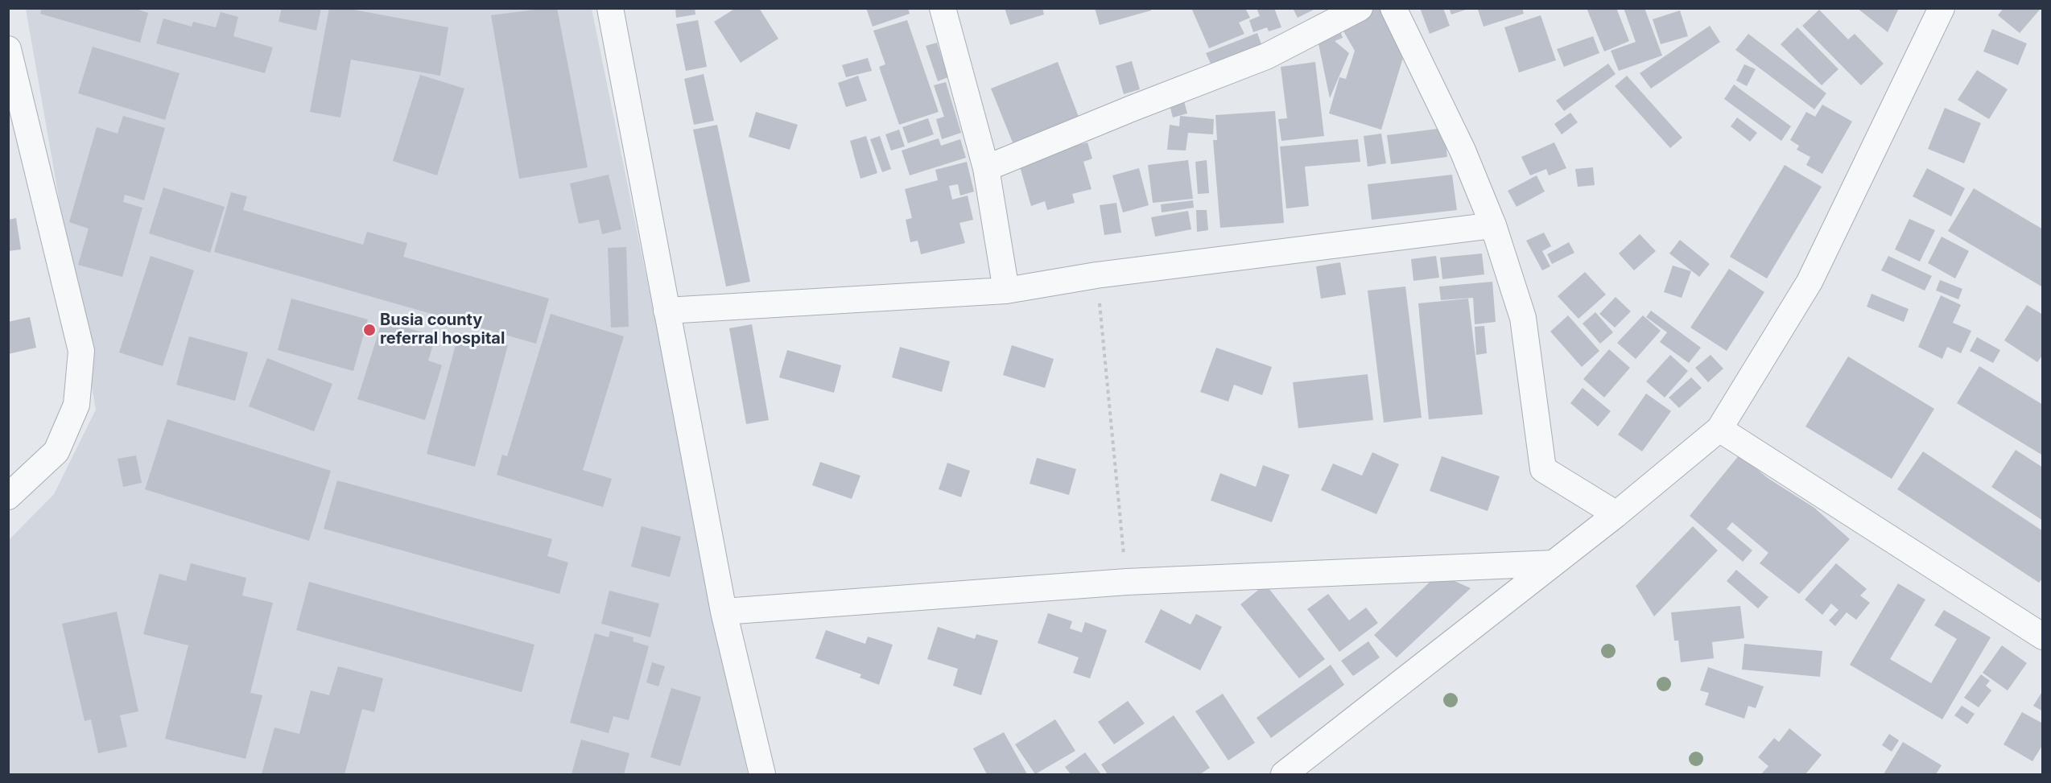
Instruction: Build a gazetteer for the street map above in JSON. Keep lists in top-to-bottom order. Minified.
{"places":["Busia county referral hospital"]}
